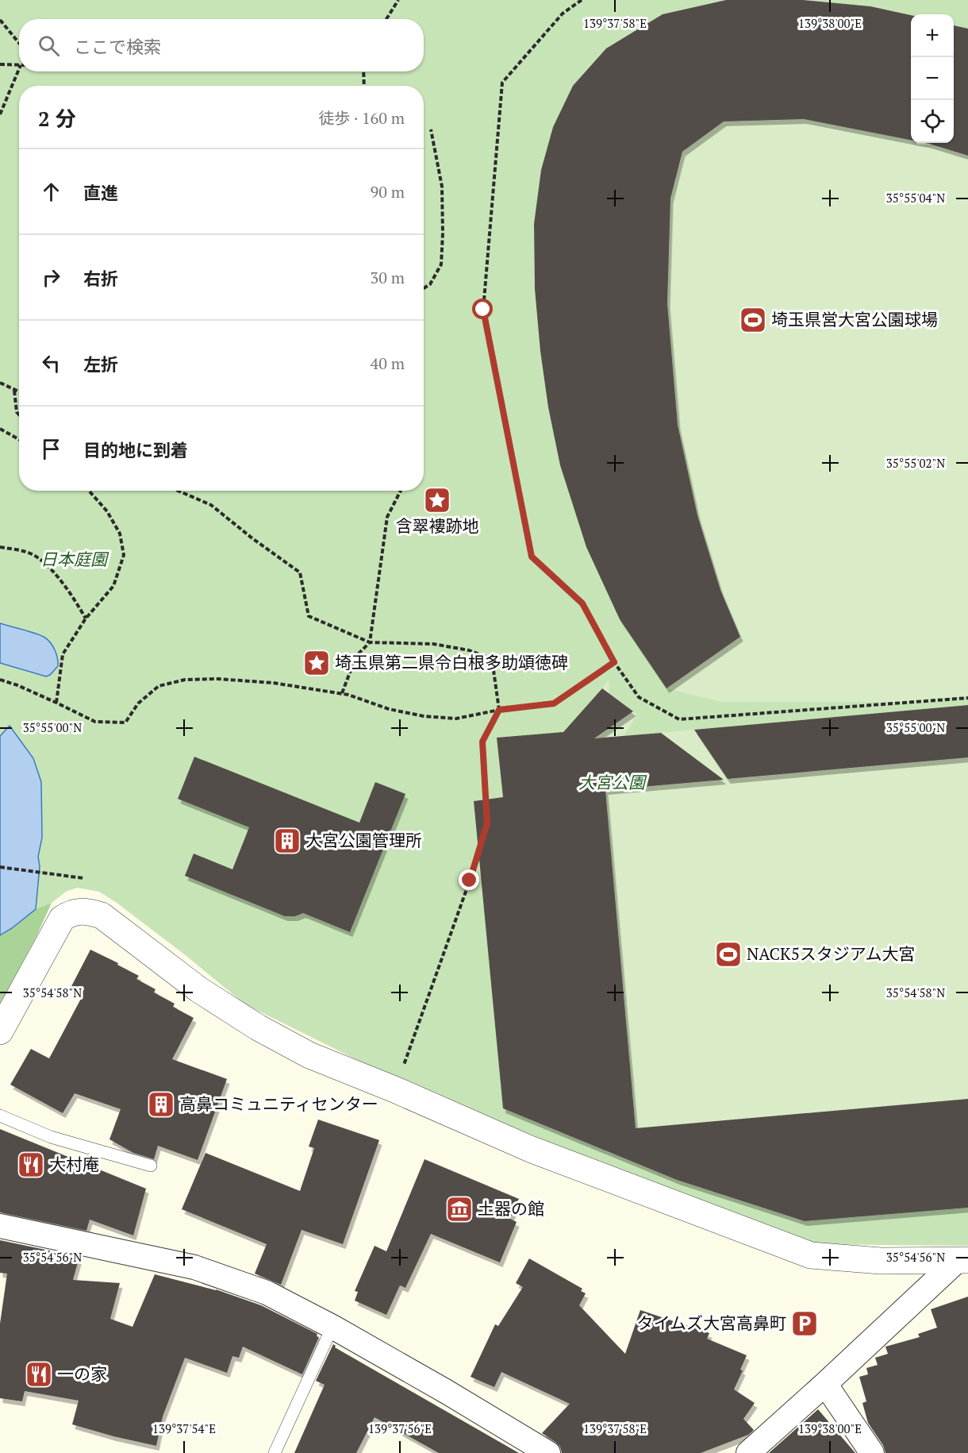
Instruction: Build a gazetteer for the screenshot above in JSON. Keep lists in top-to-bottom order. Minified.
{"parks":["日本庭園","大宮公園"],"places":{"sports":["埼玉県営大宮公園球場","NACK5スタジアム大宮"],"place":["含翠褸跡地","埼玉県第二県令白根多助頌徳碑"],"building":["大宮公園管理所","高鼻コミュニティセンター"],"restaurant":["大村庵","一の家"],"museum":["土器の館"],"parking":["タイムズ大宮高鼻町"]},"page":{"map_buttons":["+","−"],"search":"ここで検索","heading":["2 分","徒歩 · 160 m"],"list":[["直進","90 m"],["右折","30 m"],["左折","40 m"],"目的地に到着"]},"coordinates":["139°37'58\"E","139°38'00\"E","35°55'04\"N","35°55'02\"N","35°55'00\"N","35°54'58\"N","35°54'56\"N","139°37'54\"E","139°37'56\"E"]}
